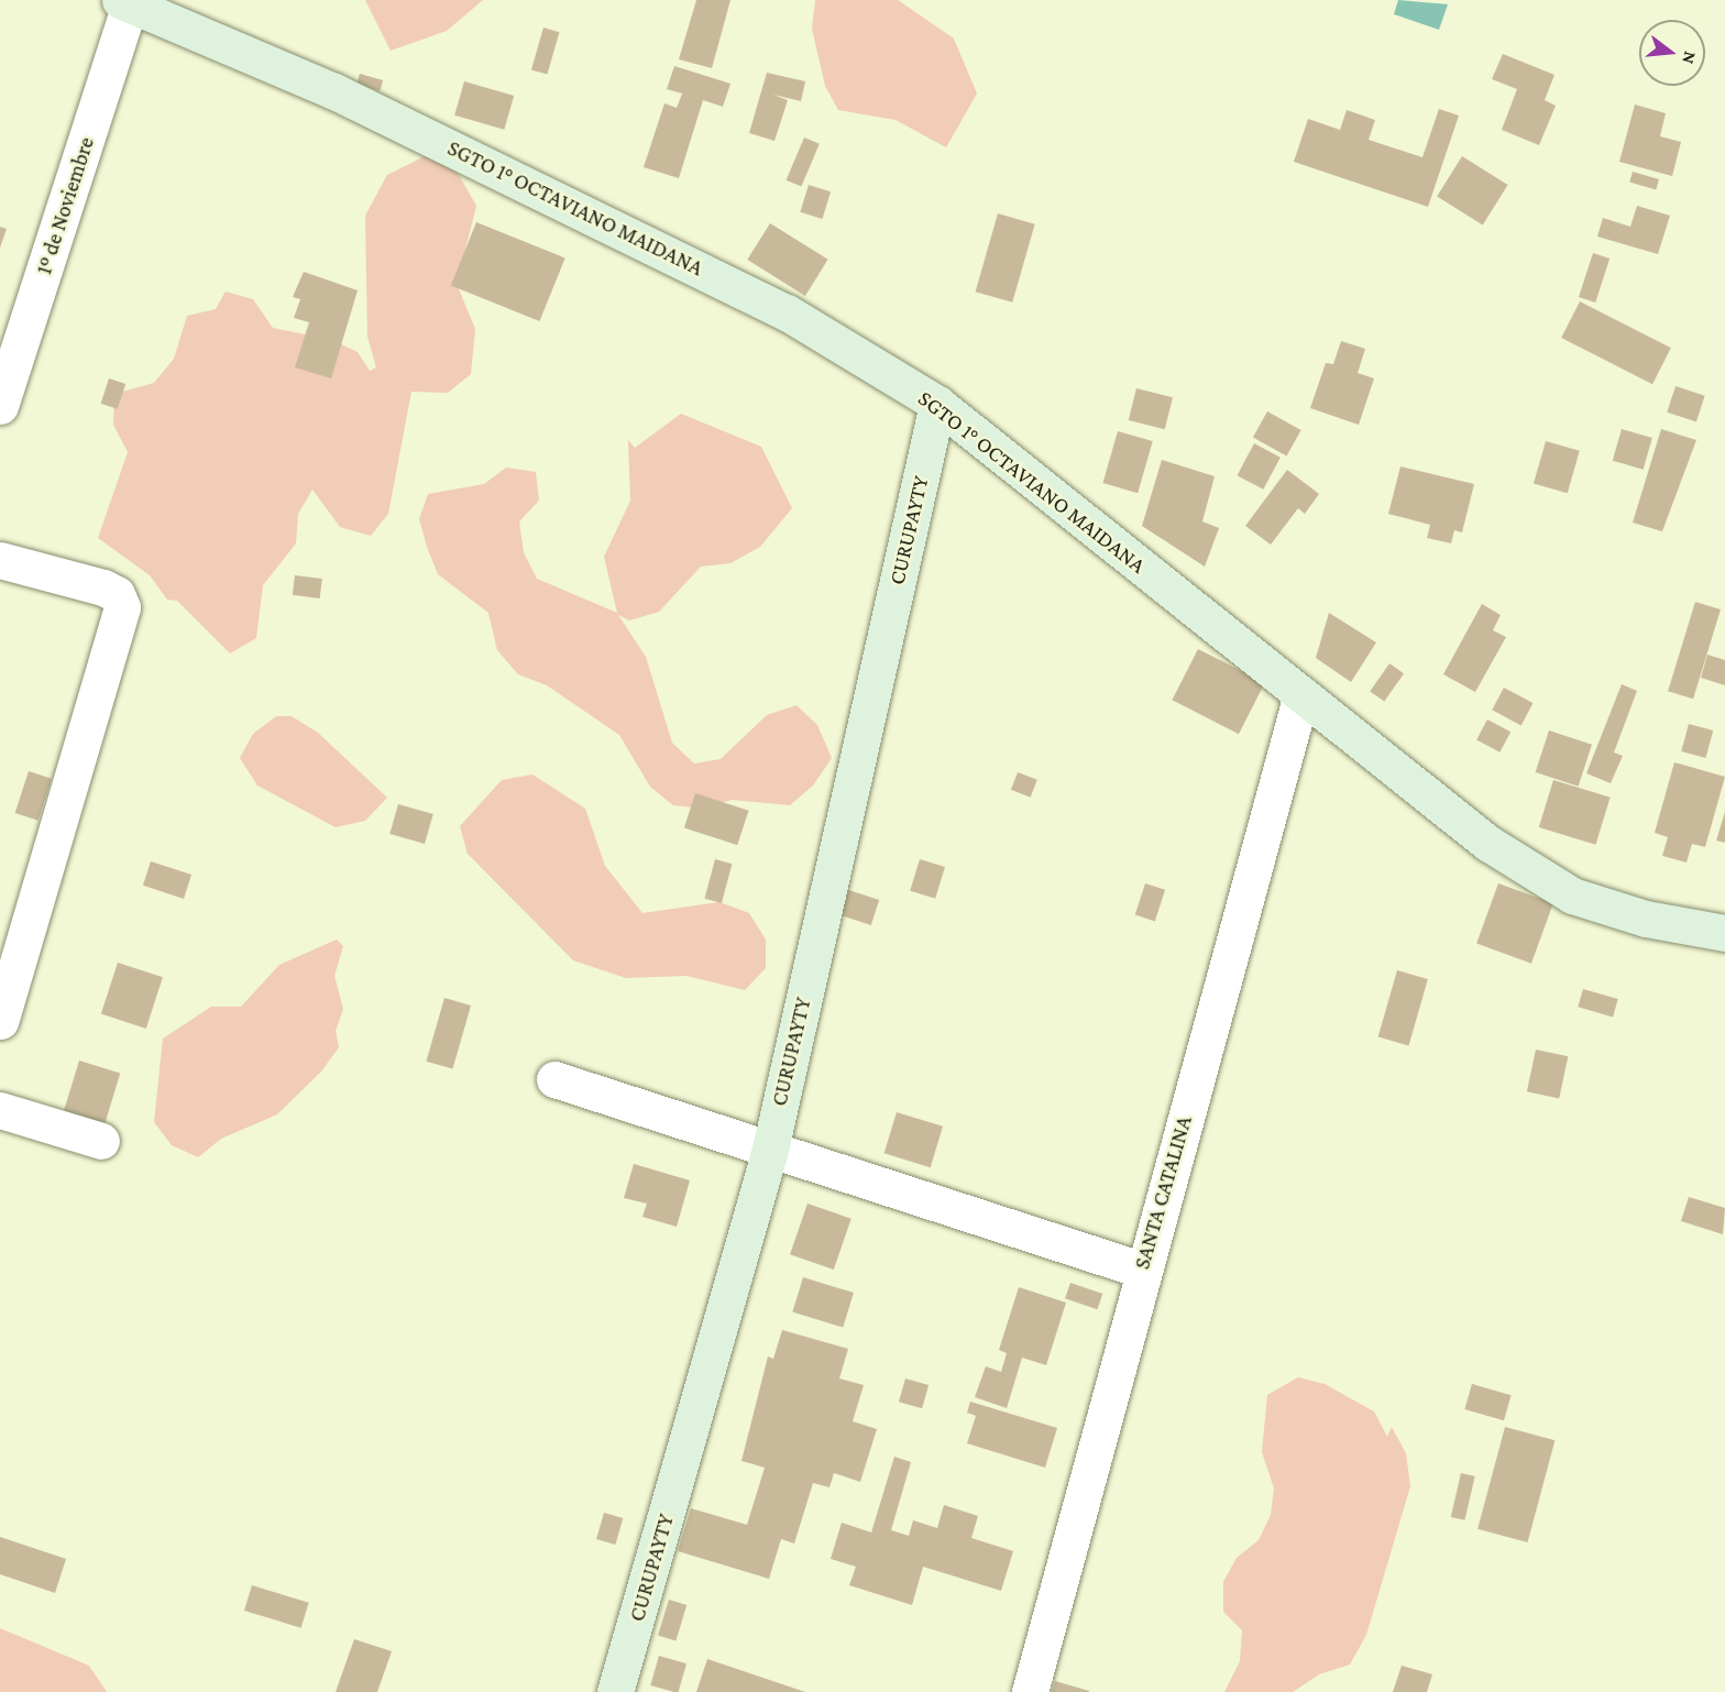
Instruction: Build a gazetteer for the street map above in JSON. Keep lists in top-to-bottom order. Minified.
{"streets":{"main road":["SGTO 1° OCTAVIANO MAIDANA","CURUPAYTY"],"street":["1º de Noviembre","SANTA CATALINA"]},"crossings":[["1º de Noviembre","SGTO 1° OCTAVIANO MAIDANA"],["SGTO 1° OCTAVIANO MAIDANA","CURUPAYTY"],["SGTO 1° OCTAVIANO MAIDANA","SANTA CATALINA"]],"north":"right"}
